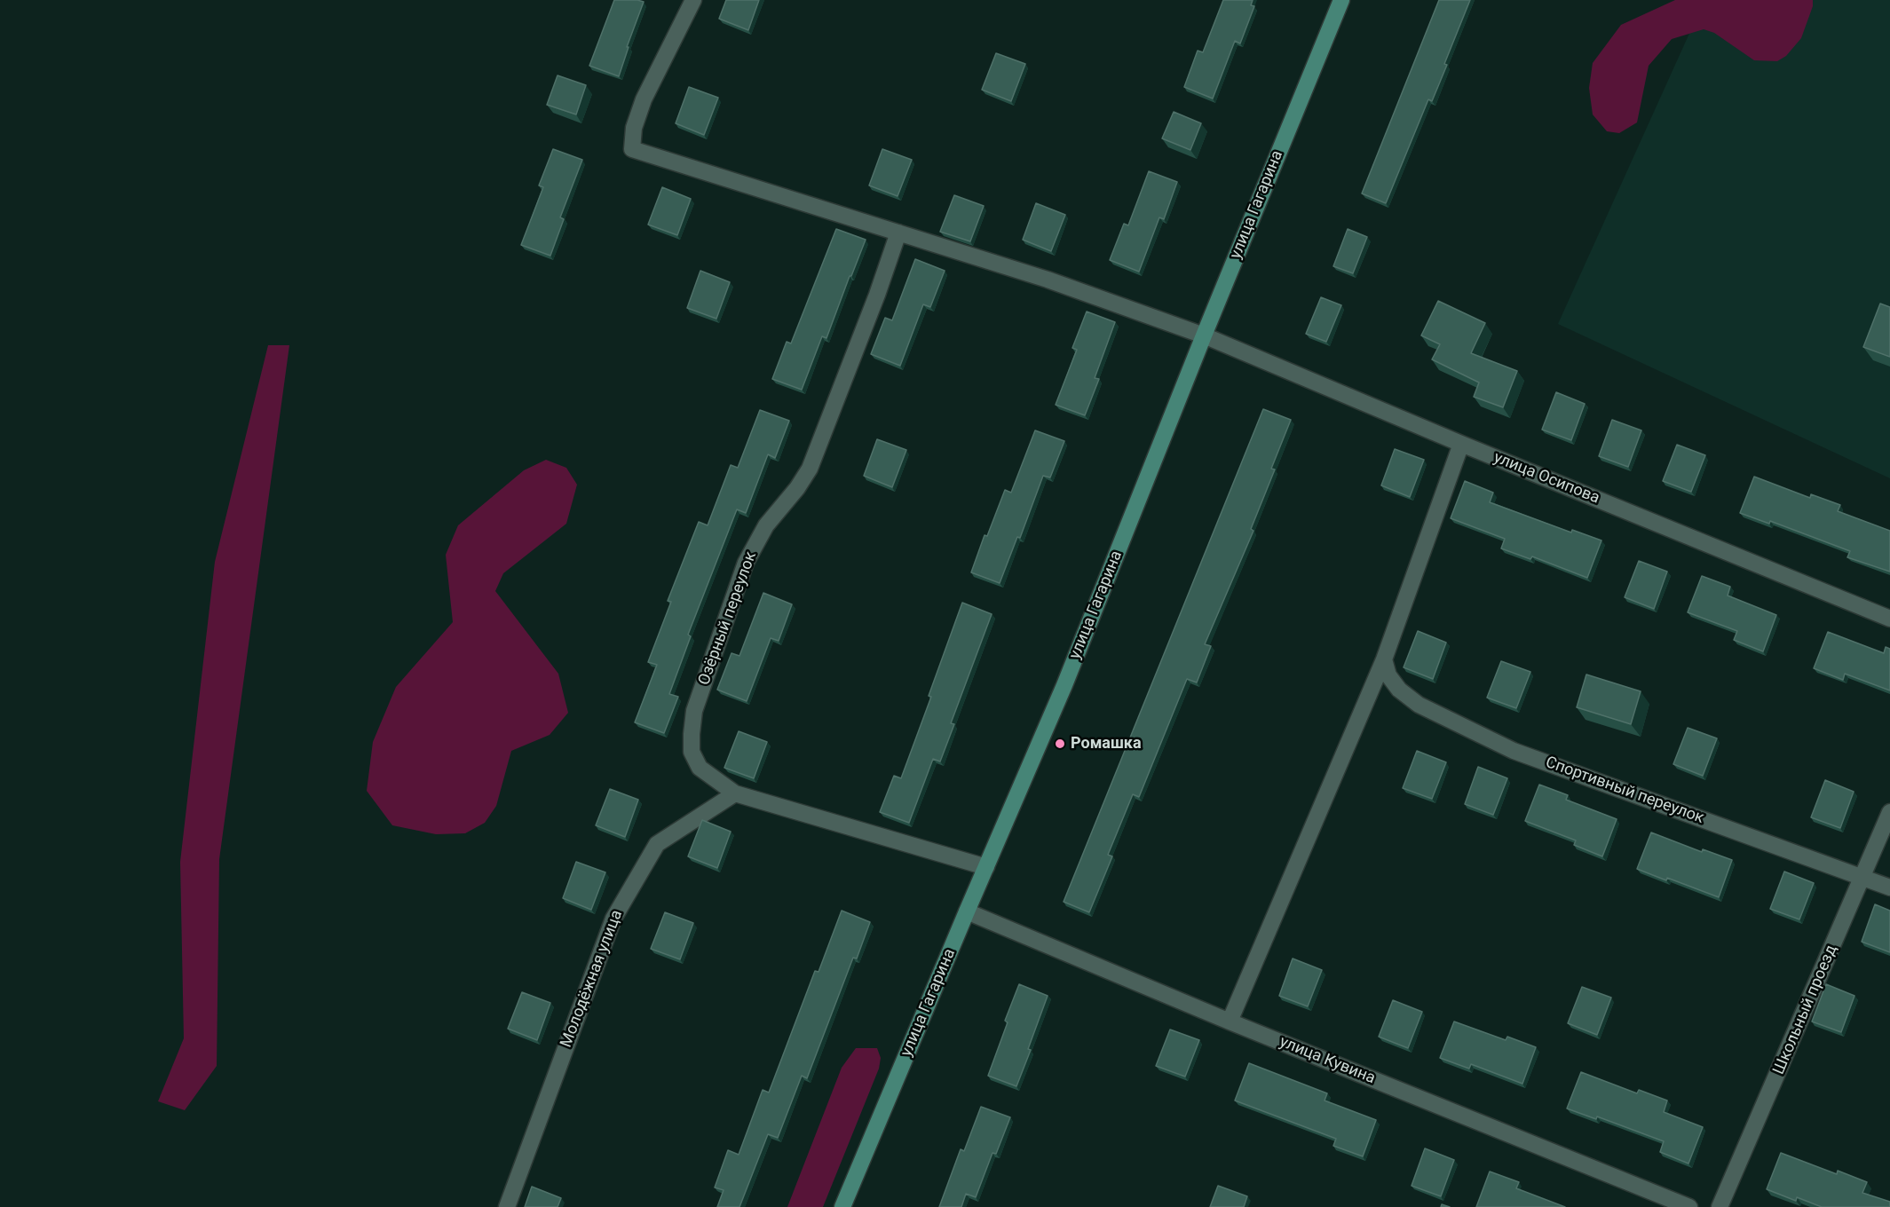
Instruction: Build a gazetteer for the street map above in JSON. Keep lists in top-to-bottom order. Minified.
{"streets":{"main road":["улица Гагарина"],"street":["улица Осипова","Озёрный переулок","Спортивный переулок","Молодёжная улица","Школьный проезд","улица Кувина"]},"crossings":[["улица Гагарина","улица Осипова"],["улица Гагарина","Озёрный переулок"],["улица Гагарина","улица Кувина"],["улица Осипова","Озёрный переулок"],["Озёрный переулок","Молодёжная улица"],["Спортивный переулок","Школьный проезд"]],"places":["Ромашка"]}
